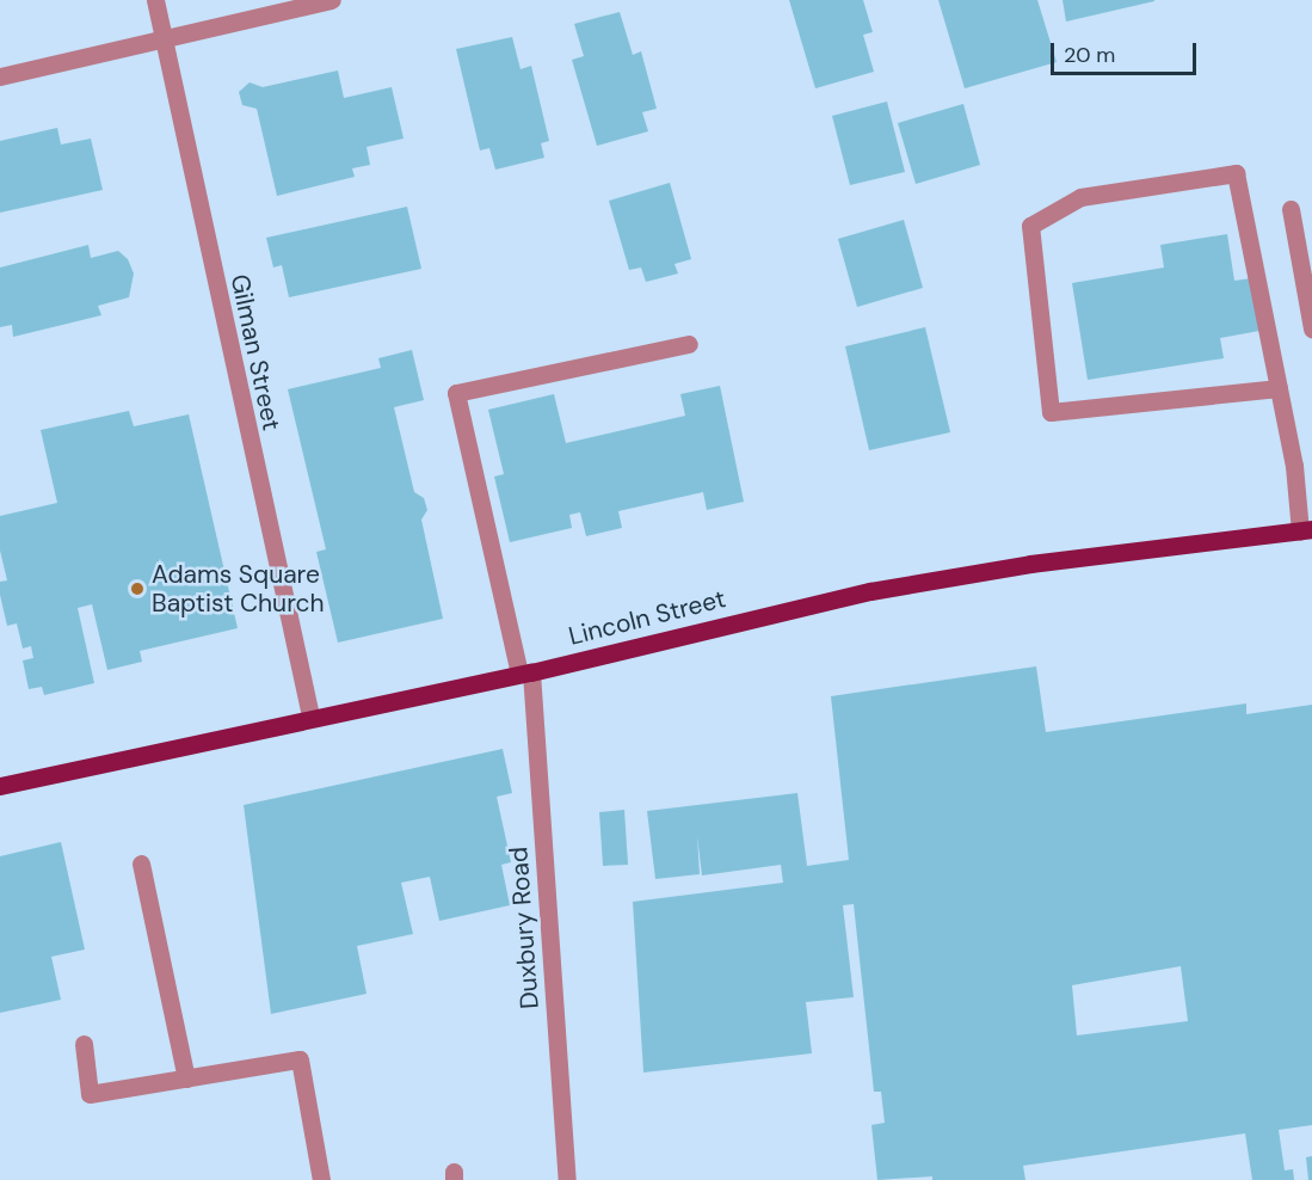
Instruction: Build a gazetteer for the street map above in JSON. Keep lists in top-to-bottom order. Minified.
{"streets":{"main road":["Lincoln Street"],"street":["Gilman Street","Duxbury Road"]},"crossings":[["Gilman Street","Lincoln Street"],["Lincoln Street","Duxbury Road"]],"places":["Adams Square Baptist Church"],"scale_bar":"20 m"}
